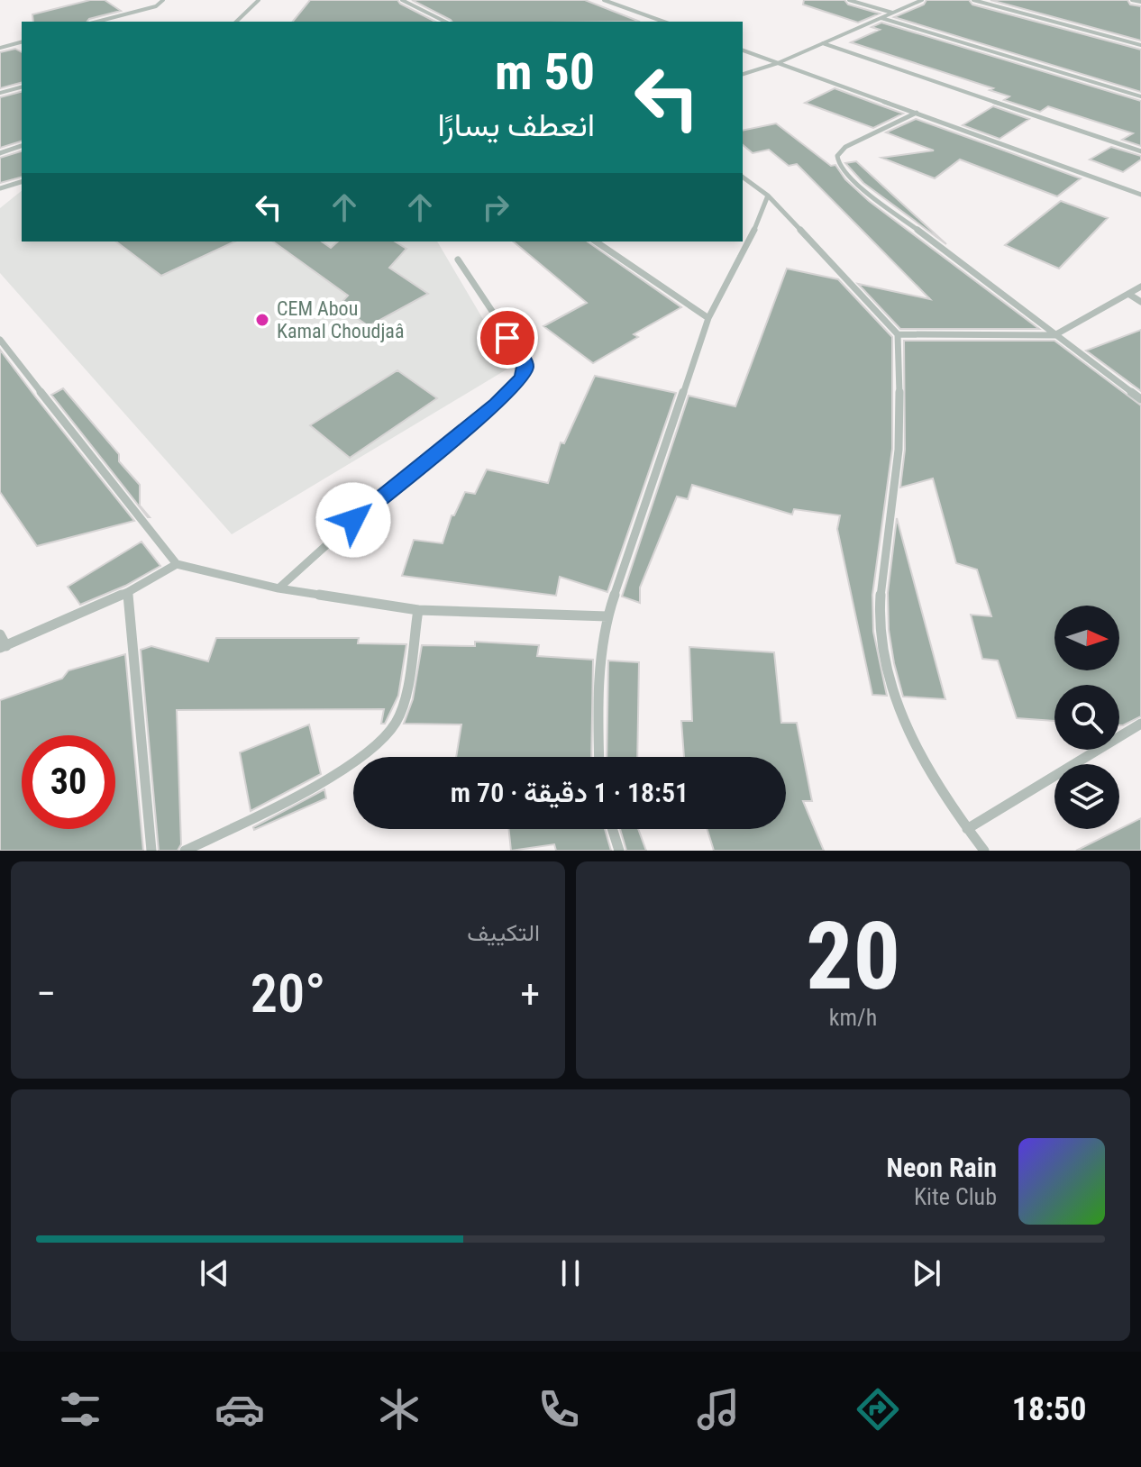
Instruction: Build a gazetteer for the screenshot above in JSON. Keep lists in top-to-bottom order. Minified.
{"places":["CEM Abou Kamal Choudjaâ"],"north":"right","page":{"turn":["50 m","انعطف يسارًا"],"limit":"30","trip":"18:51 · 1 دقيقة · 70 m","tile":[["20","km/h"],"التكييف"],"heat":["−","20°","+"],"song":["Neon Rain","Kite Club"],"tabs":"18:50"}}
